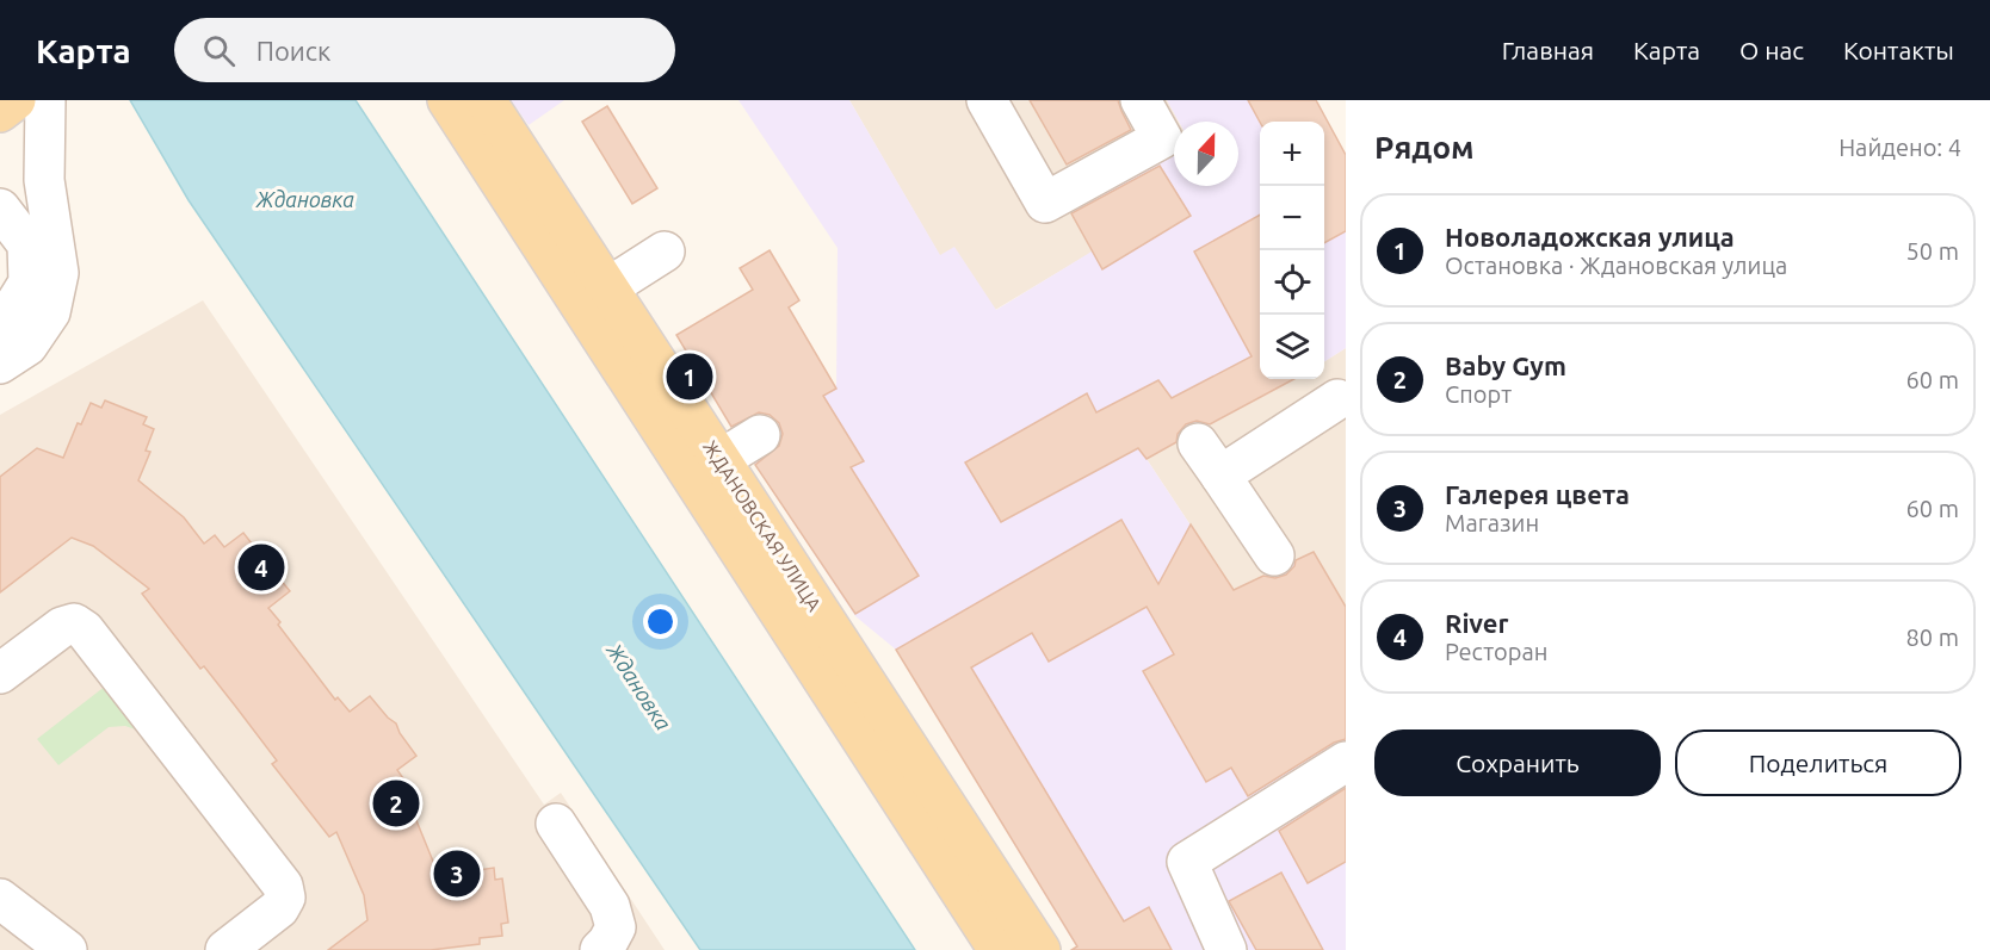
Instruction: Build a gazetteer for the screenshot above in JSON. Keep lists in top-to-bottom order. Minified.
{"streets":{"main road":["ЖДАНОВСКАЯ УЛИЦА"]},"water":["Ждановка"],"north":"top","page":{"header":"Карта","search":"Поиск","nav":["Главная","Карта","О нас","Контакты"],"heading":["Рядом","Найдено: 4"],"map_buttons":["+","−"],"list":[{"mark":"1","name":"Новоладожская улица","note":"Остановка · Ждановская улица","value":"50 m"},{"mark":"2","name":"Baby Gym","note":"Спорт","value":"60 m"},{"mark":"3","name":"Галерея цвета","note":"Магазин","value":"60 m"},{"mark":"4","name":"River","note":"Ресторан","value":"80 m"}],"pins":["1","4","2","3"],"buttons":["Сохранить","Поделиться"]}}
